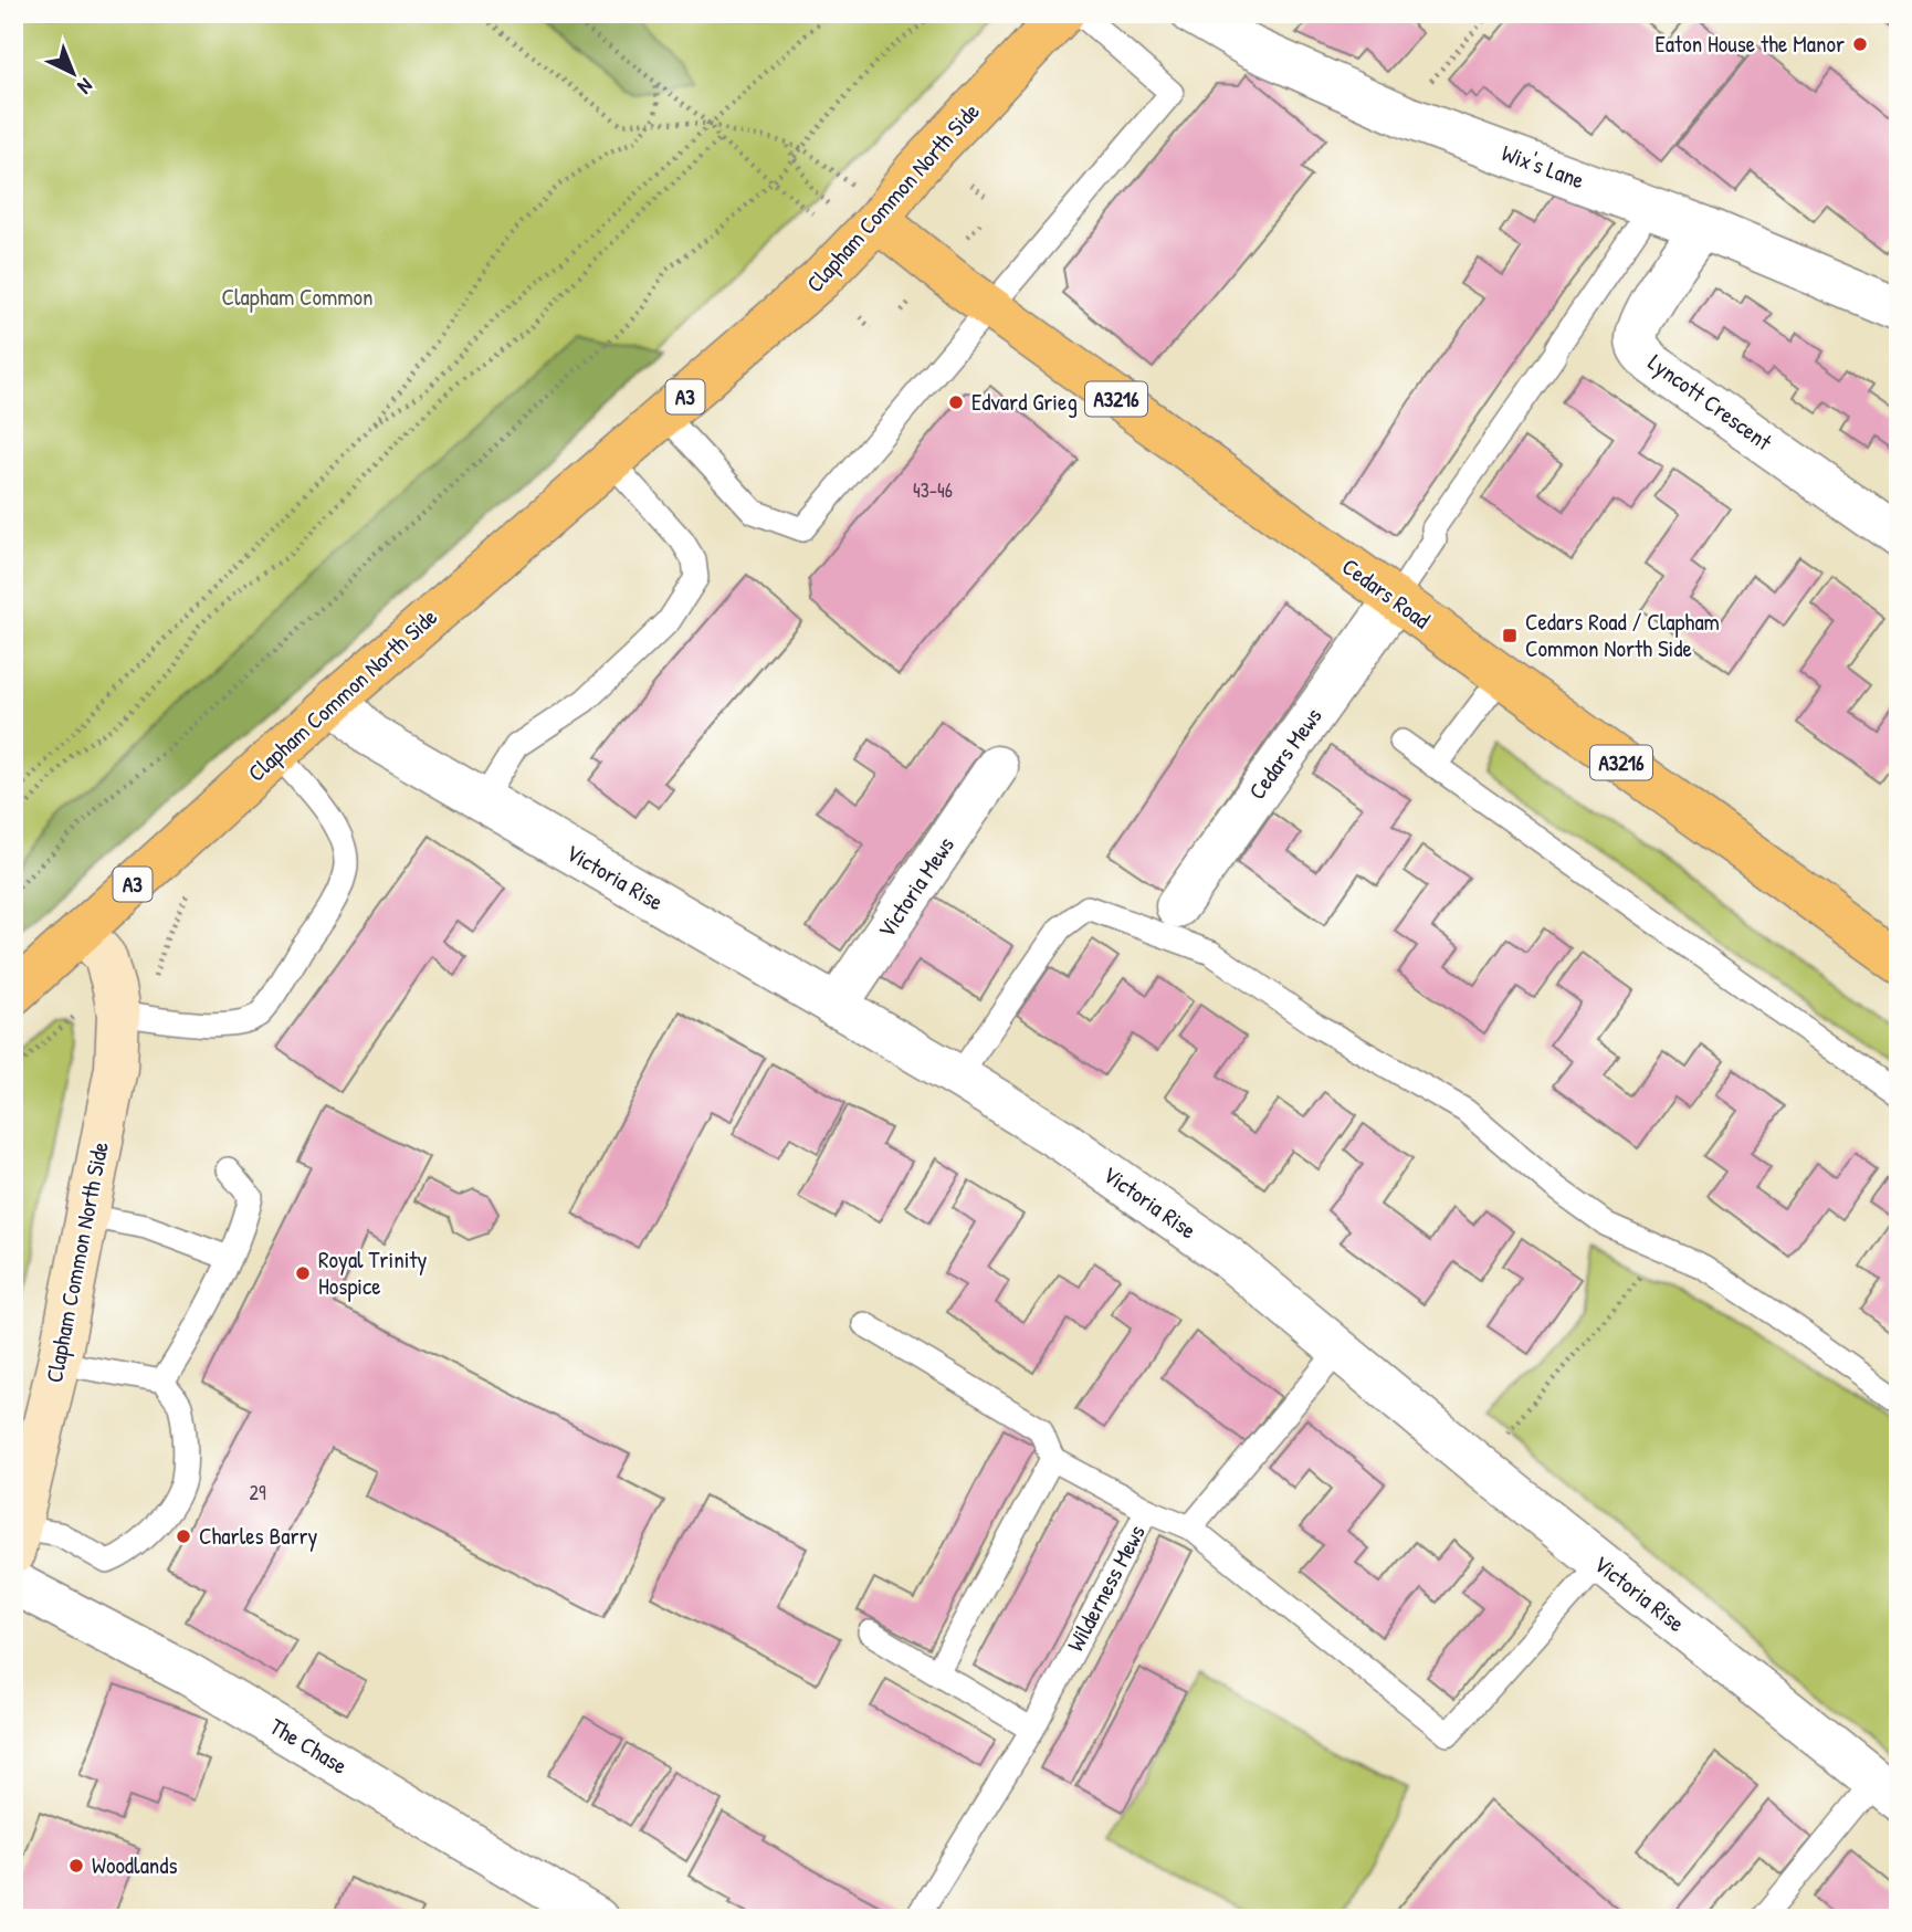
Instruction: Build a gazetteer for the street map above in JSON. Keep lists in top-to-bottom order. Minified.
{"streets":{"main road":["Clapham Common North Side","A3","A3216","Cedars Road"],"street":["Wix's Lane","Lyncott Crescent","Cedars Mews","Victoria Rise","Victoria Mews","The Chase"],"lane":["Wilderness Mews"]},"crossings":[["Wix's Lane","Lyncott Crescent"],["Clapham Common North Side","A3"],["Clapham Common North Side","Cedars Road"],["Clapham Common North Side","Victoria Rise"],["Cedars Road","Cedars Mews"],["Victoria Rise","Victoria Mews"]],"parks":["Clapham Common"],"places":{"other":["Eaton House the Manor","Edvard Grieg","Royal Trinity Hospice","Charles Barry","Woodlands"],"transit":["Cedars Road / Clapham Common North Side"]},"house_numbers":["43-46","29"],"north":"bottom right"}
